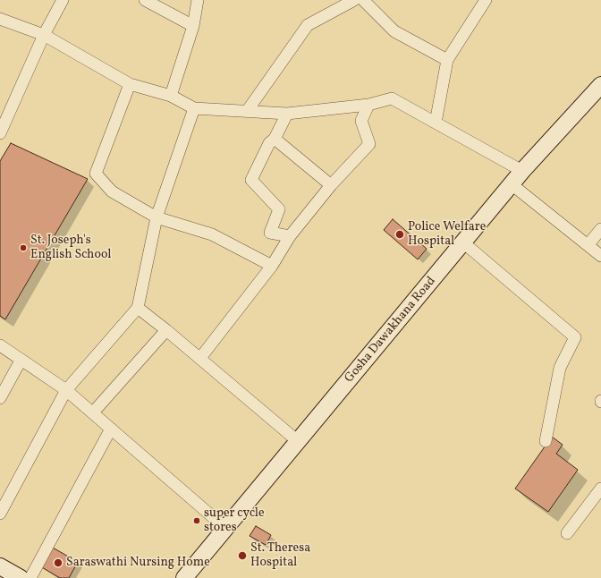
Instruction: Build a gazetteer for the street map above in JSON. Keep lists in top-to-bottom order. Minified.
{"streets":{"street":["Gosha Dawakhana Road"]},"places":["Police Welfare Hospital","St. Joseph's English School","super cycle stores","St. Theresa Hospital","Saraswathi Nursing Home"]}
